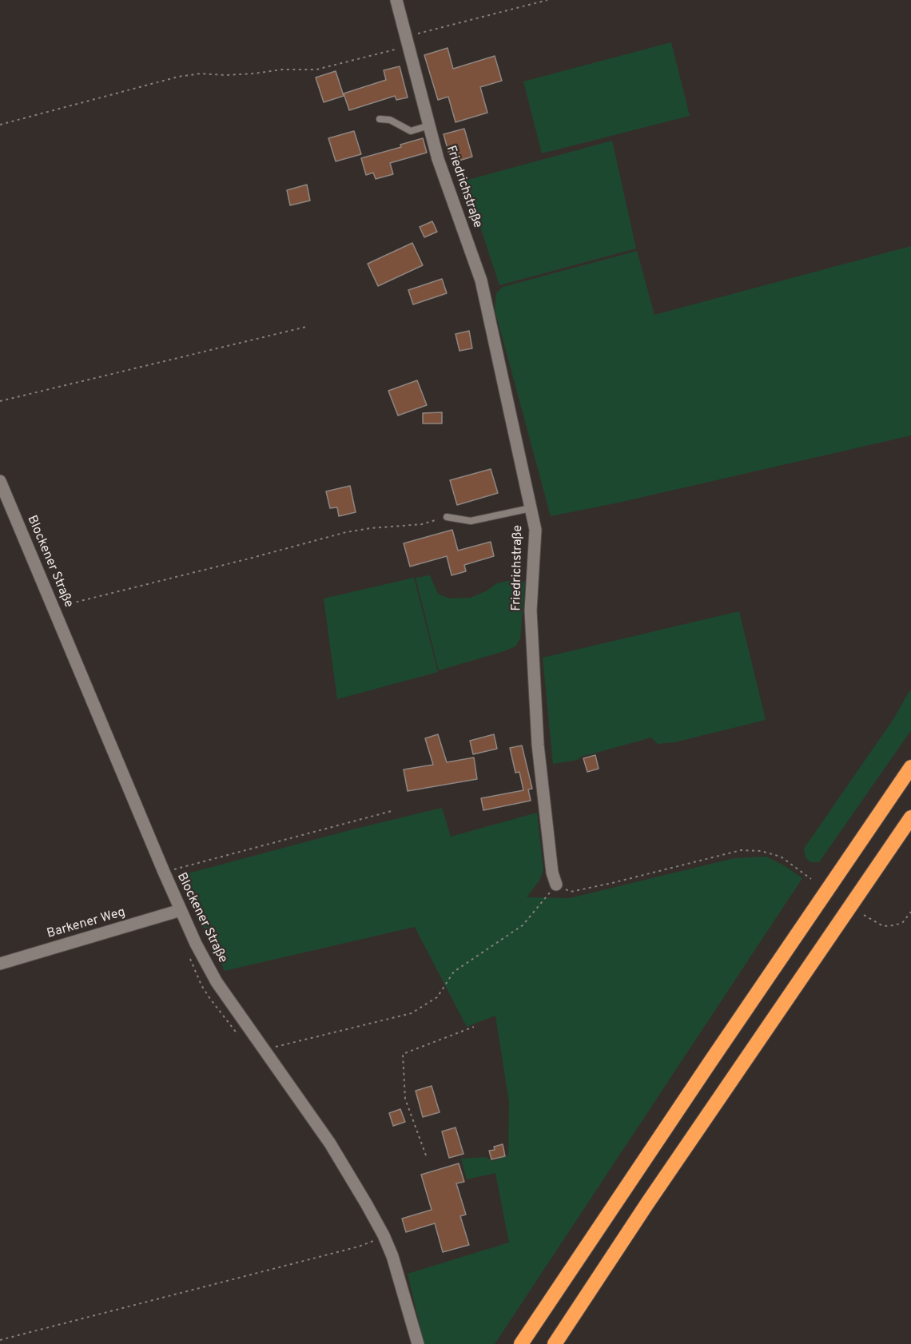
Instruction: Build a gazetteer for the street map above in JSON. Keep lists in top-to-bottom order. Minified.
{"streets":{"street":["Friedrichstraße","Blockener Straße","Barkener Weg"]},"crossings":[["Blockener Straße","Barkener Weg"]]}
